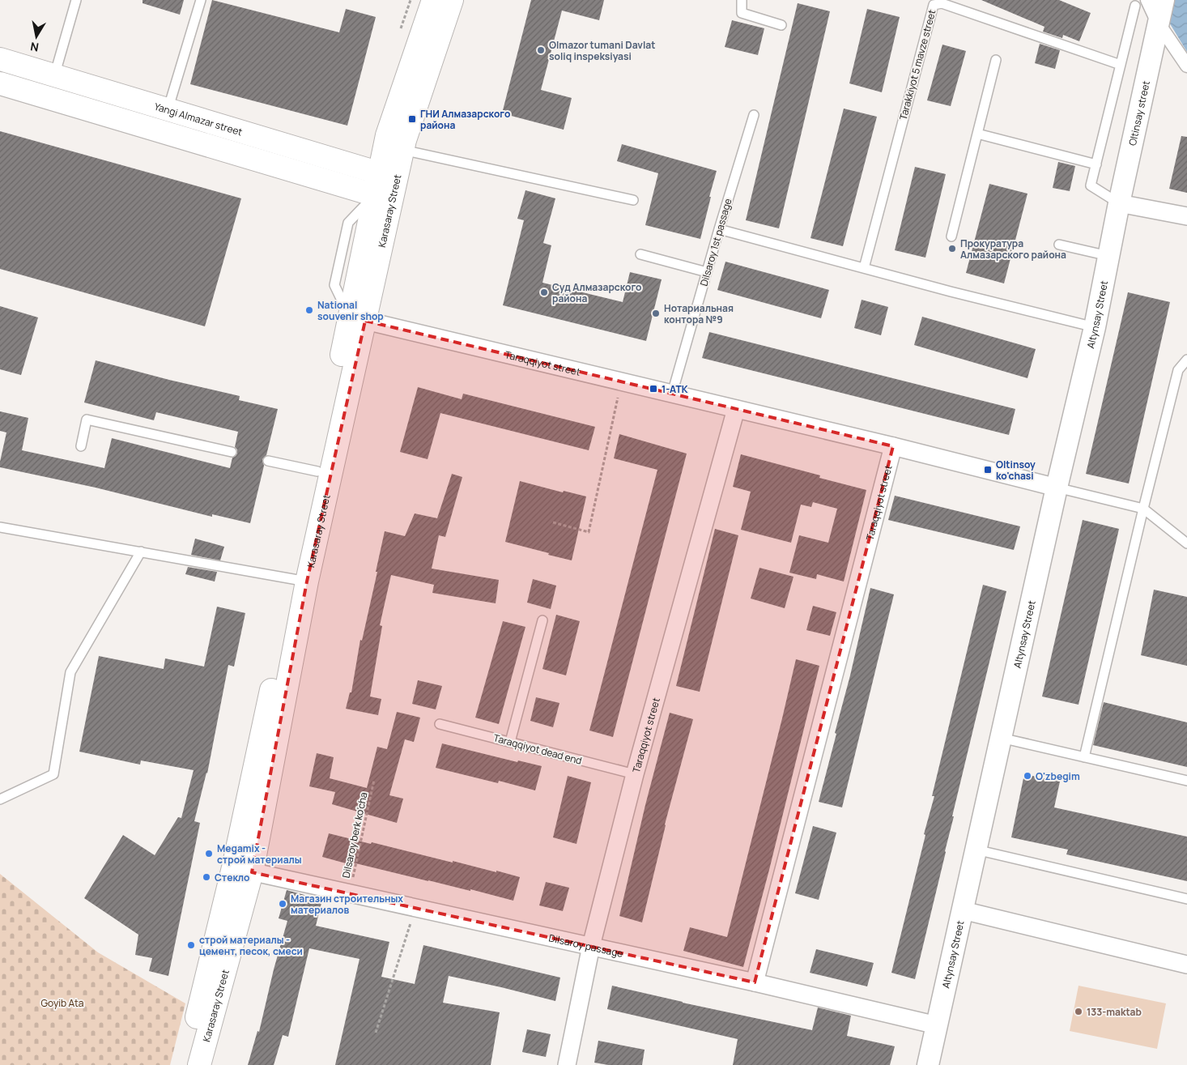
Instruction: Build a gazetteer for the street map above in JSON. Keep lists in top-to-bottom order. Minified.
{"streets":{"main road":["Yangi Almazar street","Karasaray Street"],"street":["Oltinsay street","Altynsay Street","Taraqqiyot street","Dilsaroy passage"],"lane":["Tarakkiyot 5 mavze street","Dilsaroy 1st passage","Taraqqiyot dead end"],"path":["Dilsaroy berk ko'cha"]},"crossings":[["Oltinsay street","Altynsay Street"],["Yangi Almazar street","Karasaray Street"],["Karasaray Street","Taraqqiyot street"],["Karasaray Street","Dilsaroy passage"],["Dilsaroy 1st passage","Taraqqiyot street"],["Altynsay Street","Taraqqiyot street"],["Altynsay Street","Dilsaroy passage"],["Taraqqiyot street","Taraqqiyot dead end"],["Taraqqiyot street","Dilsaroy passage"],["Dilsaroy berk ko'cha","Dilsaroy passage"]],"parks":["Goyib Ata"],"places":{"other":["Olmazor tumani Davlat soliq inspeksiyasi","Прокуратура Алмазарского района","Суд Алмазарского района","National souvenir shop","Нотариальная контора №9","O'zbegim","Megamix - строй материалы","Стекло","Магазин строительных материалов","строй материалы - цемент, песок, смеси","133-maktab"],"transit":["ГНИ Алмазарского района","1-ATK","Oltinsoy ko'chasi"]},"north":"bottom"}
